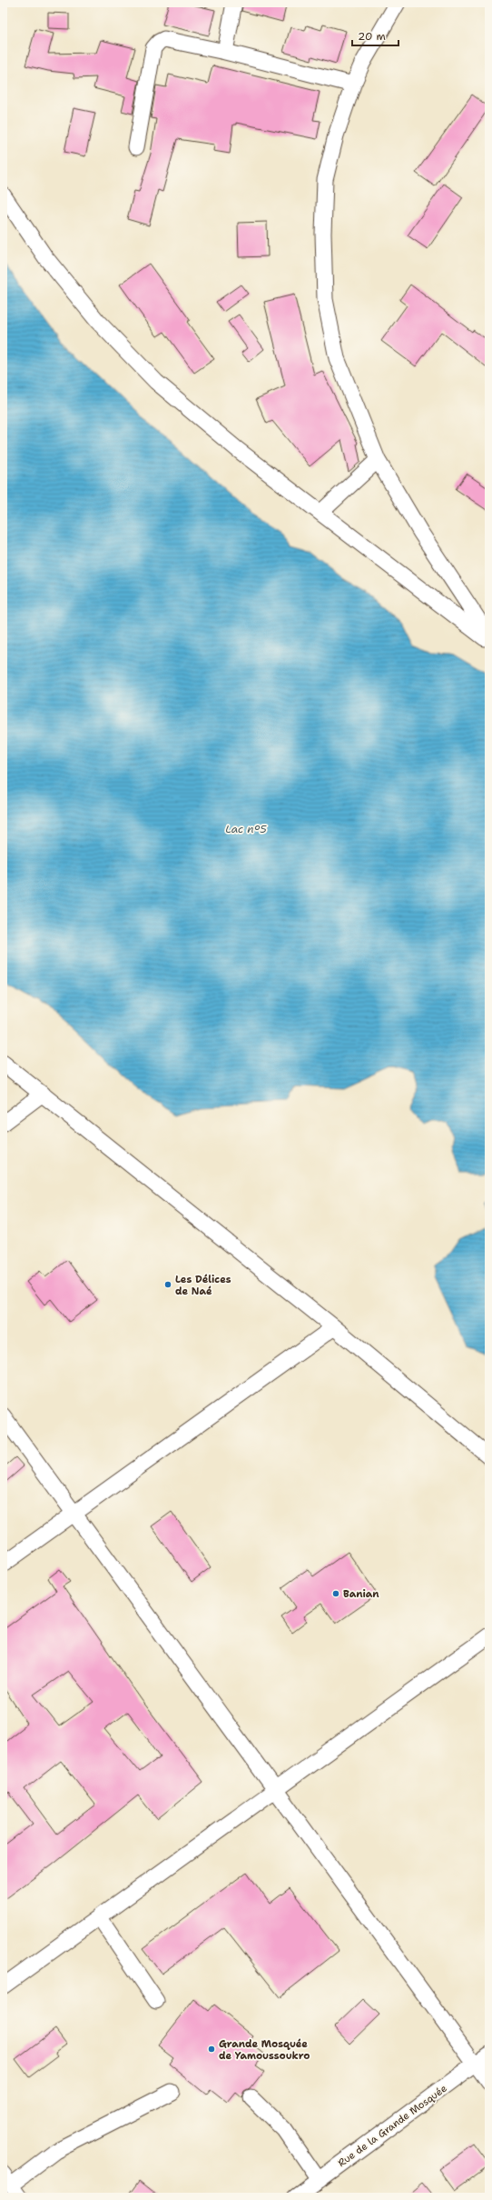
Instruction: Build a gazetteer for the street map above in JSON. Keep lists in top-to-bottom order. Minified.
{"streets":{"street":["Rue de la Grande Mosquée"]},"water":["Lac n°5"],"places":["Les Délices de Naé","Banian","Grande Mosquée de Yamoussoukro"],"scale_bar":"20 m"}
